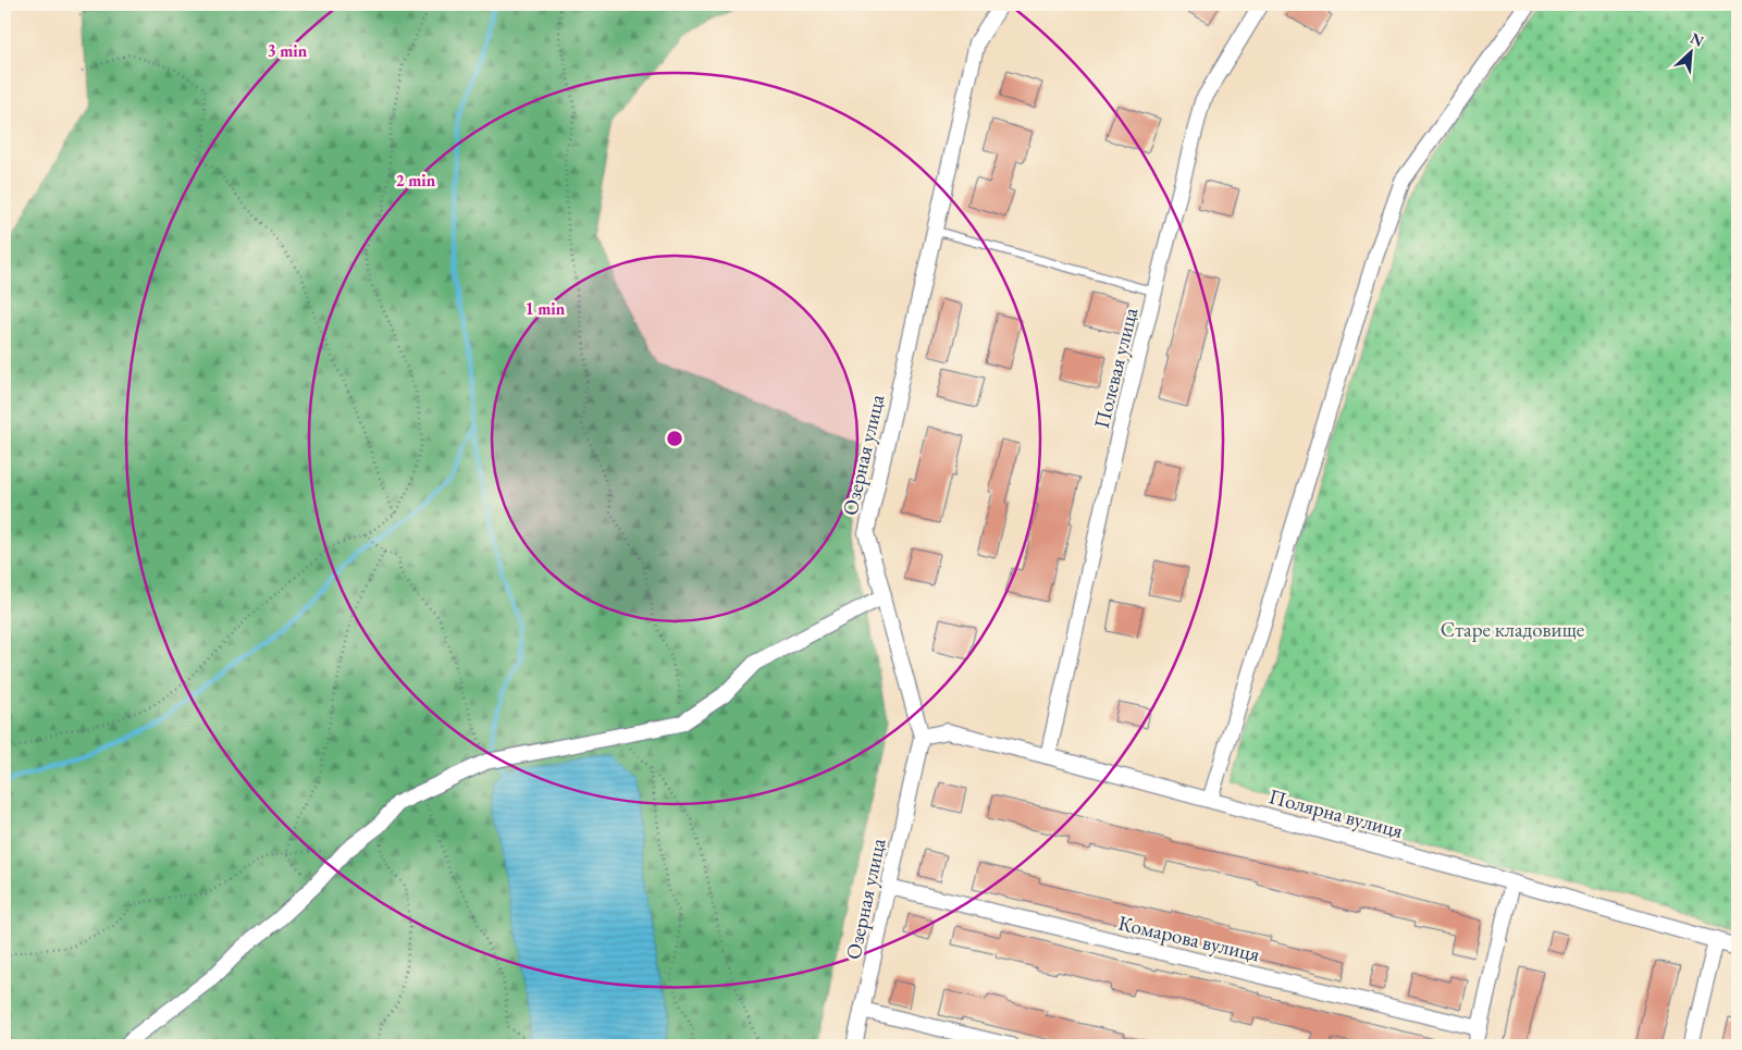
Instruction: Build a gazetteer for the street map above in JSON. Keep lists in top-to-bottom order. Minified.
{"streets":{"street":["Полевая улица","Озерная улица","Полярна вулиця","Комарова вулиця"]},"crossings":[["Полевая улица","Полярна вулиця"],["Озерная улица","Полярна вулиця"],["Озерная улица","Комарова вулиця"]],"parks":["Старе кладовище"],"north":"top right","rings":["3 min","2 min","1 min"]}
